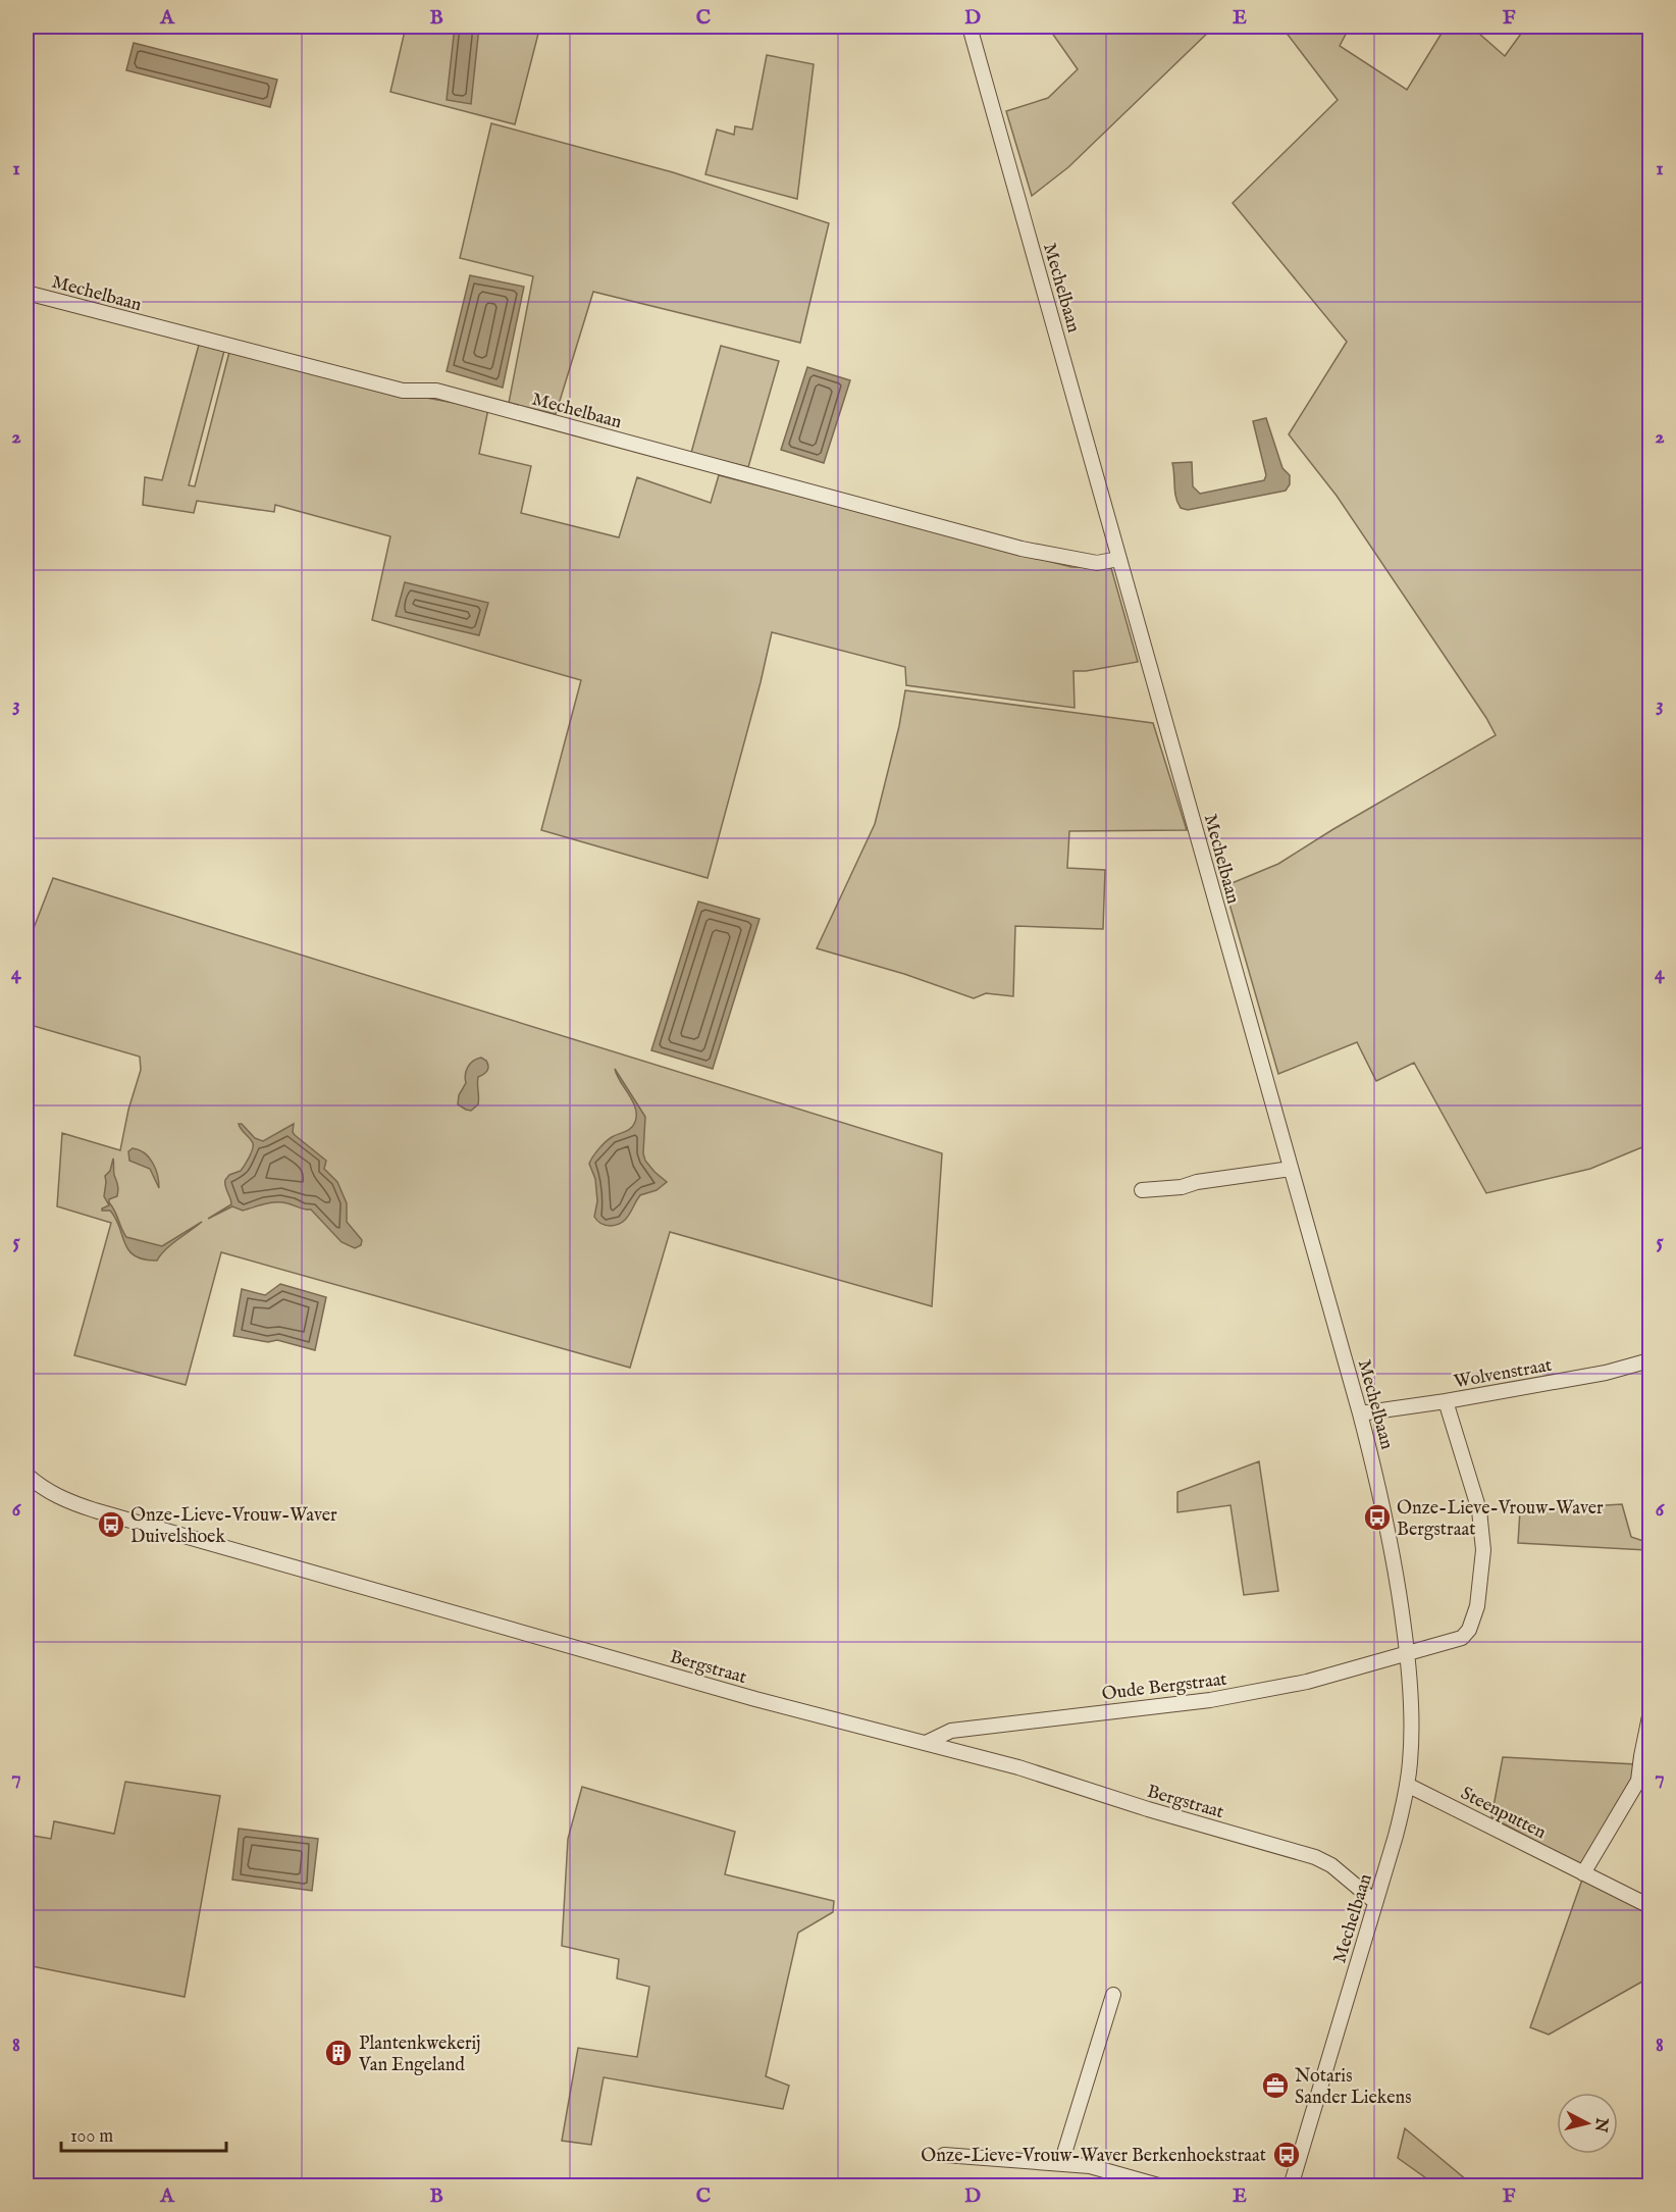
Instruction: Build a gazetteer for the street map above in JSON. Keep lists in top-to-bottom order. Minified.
{"streets":{"street":["Mechelbaan","Wolvenstraat","Bergstraat","Oude Bergstraat","Steenputten"]},"crossings":[["Mechelbaan","Wolvenstraat"],["Mechelbaan","Bergstraat"],["Mechelbaan","Oude Bergstraat"],["Mechelbaan","Steenputten"],["Bergstraat","Oude Bergstraat"]],"places":{"bus stop":["Onze-Lieve-Vrouw-Waver Bergstraat","Onze-Lieve-Vrouw-Waver Duivelshoek","Onze-Lieve-Vrouw-Waver Berkenhoekstraat"],"building":["Plantenkwekerij Van Engeland"],"office":["Notaris Sander Liekens"]},"scale_bar":"100 m","north":"right","grid":{"columns":["A","B","C","D","E","F"],"rows":["1","2","3","4","5","6","7","8"]}}
